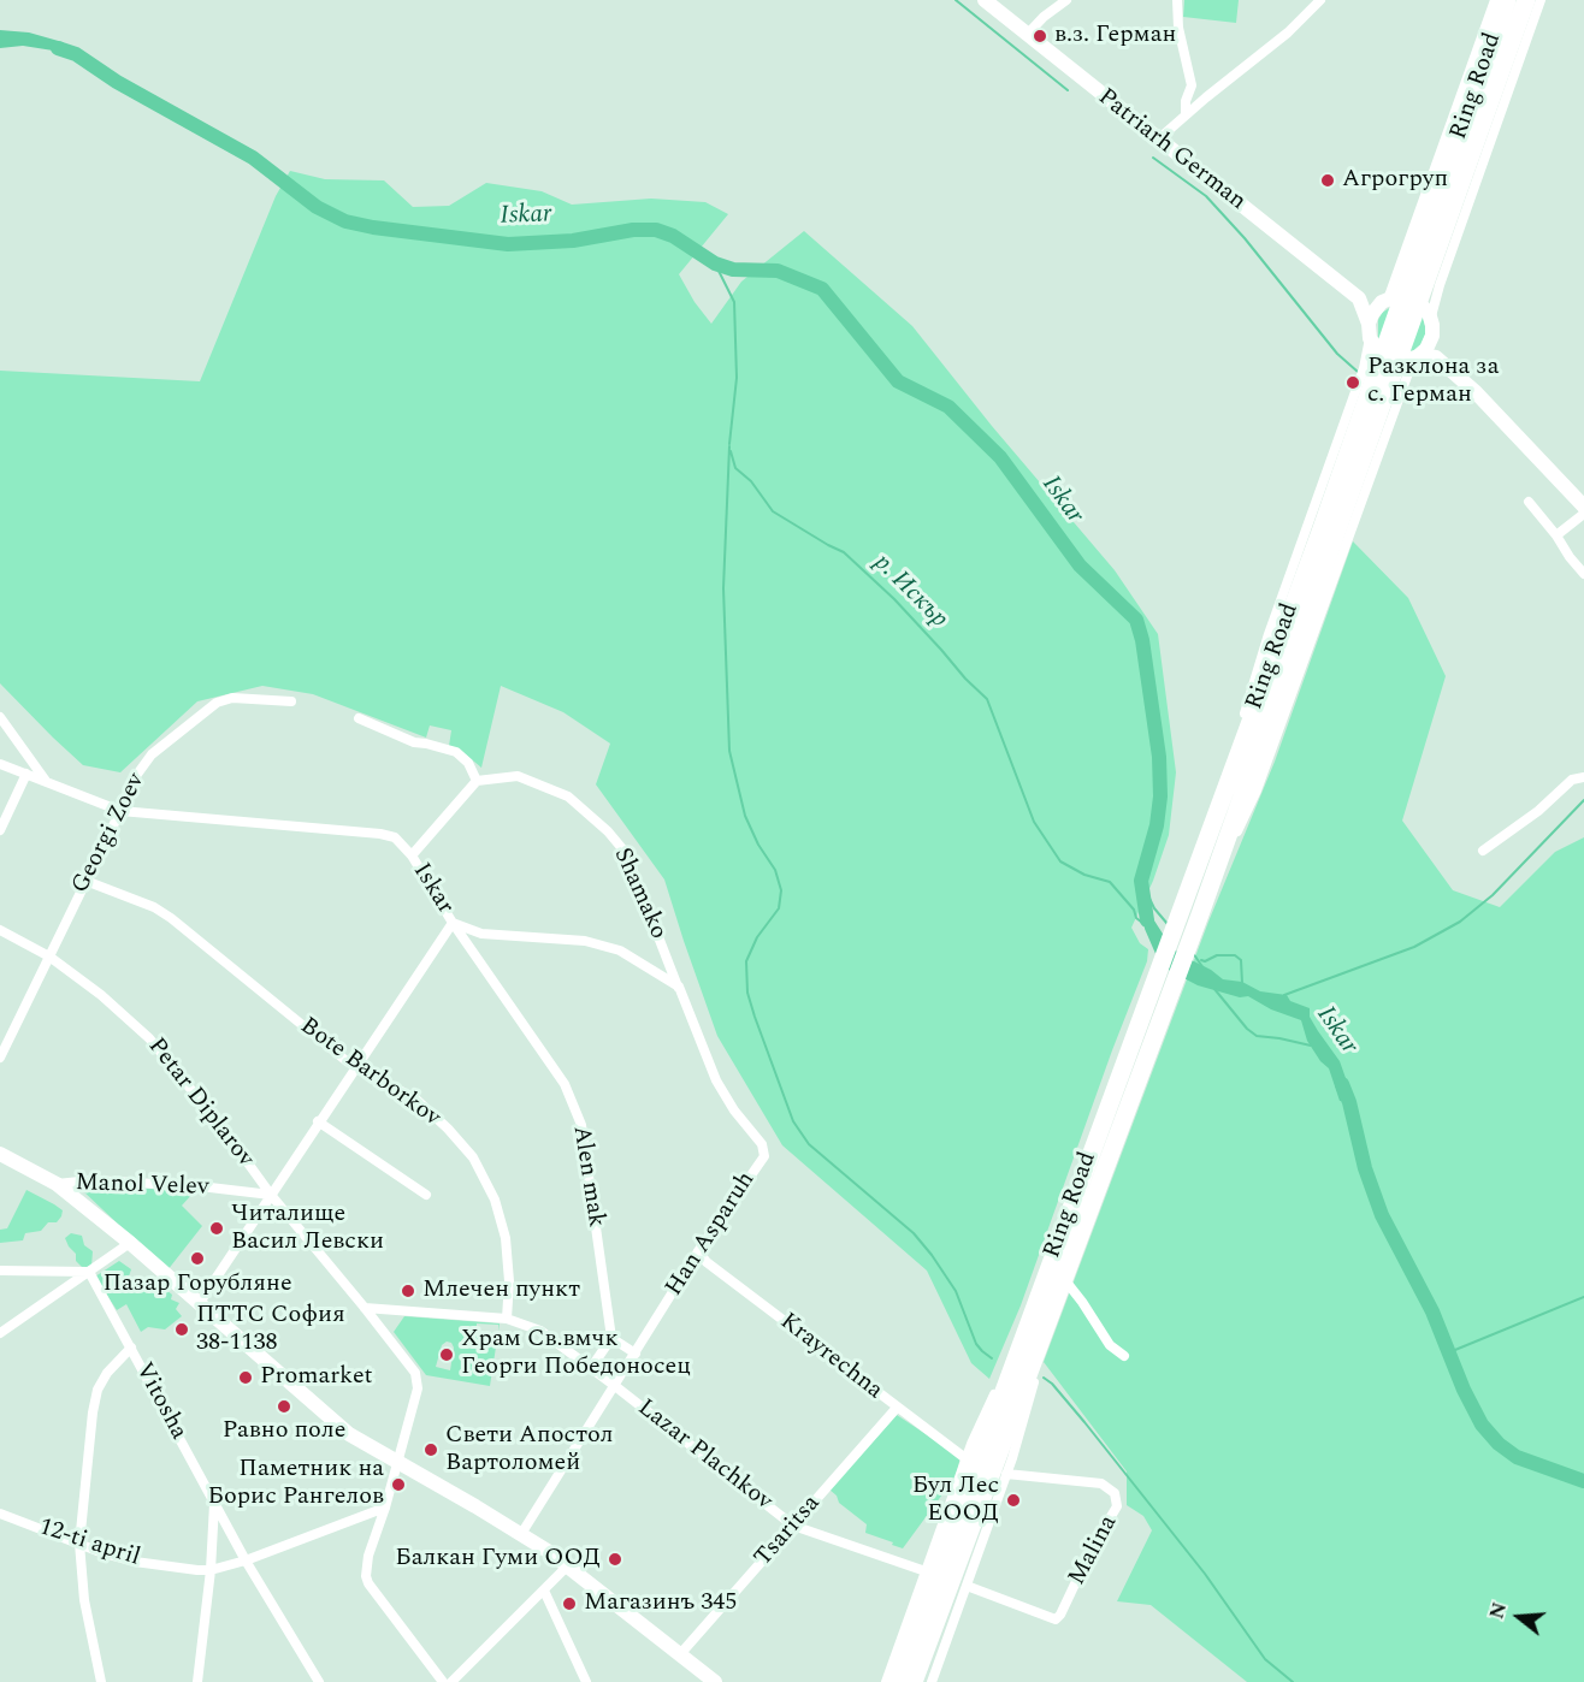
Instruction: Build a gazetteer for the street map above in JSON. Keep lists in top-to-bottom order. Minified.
{"streets":{"highway":["Ring Road"],"street":["Patriarh German","Georgi Zoev","Iskar","Shamako","Bote Barborkov","Petar Diplarov","Alen mak","Manol Velev","Han Asparuh","Krayrechna","Vitosha","Lazar Plachkov","Tsaritsa","12-ti april","Malina"]},"crossings":[["Ring Road","Krayrechna"],["Ring Road","Lazar Plachkov"],["Ring Road","Malina"],["Georgi Zoev","Iskar"],["Georgi Zoev","Bote Barborkov"],["Georgi Zoev","Petar Diplarov"],["Iskar","Shamako"],["Iskar","Alen mak"],["Iskar","Han Asparuh"],["Shamako","Han Asparuh"],["Bote Barborkov","Lazar Plachkov"],["Petar Diplarov","Manol Velev"],["Petar Diplarov","Lazar Plachkov"],["Petar Diplarov","12-ti april"],["Han Asparuh","Krayrechna"],["Han Asparuh","Lazar Plachkov"],["Krayrechna","Tsaritsa"],["Vitosha","12-ti april"],["Lazar Plachkov","Tsaritsa"]],"water":["Iskar","р. Искър"],"places":["в.з. Герман","Агрогруп","Разклона за с. Герман","Читалище Васил Левски","Пазар Горубляне","Млечен пункт","ПТТС София 38-1138","Храм Св.вмчк Георги Победоносец","Promarket","Равно поле","Свети Апостол Вартоломей","Паметник на Борис Рангелов","Бул Лес ЕООД","Балкан Гуми ООД","Магазинъ 345"],"north":"left"}
